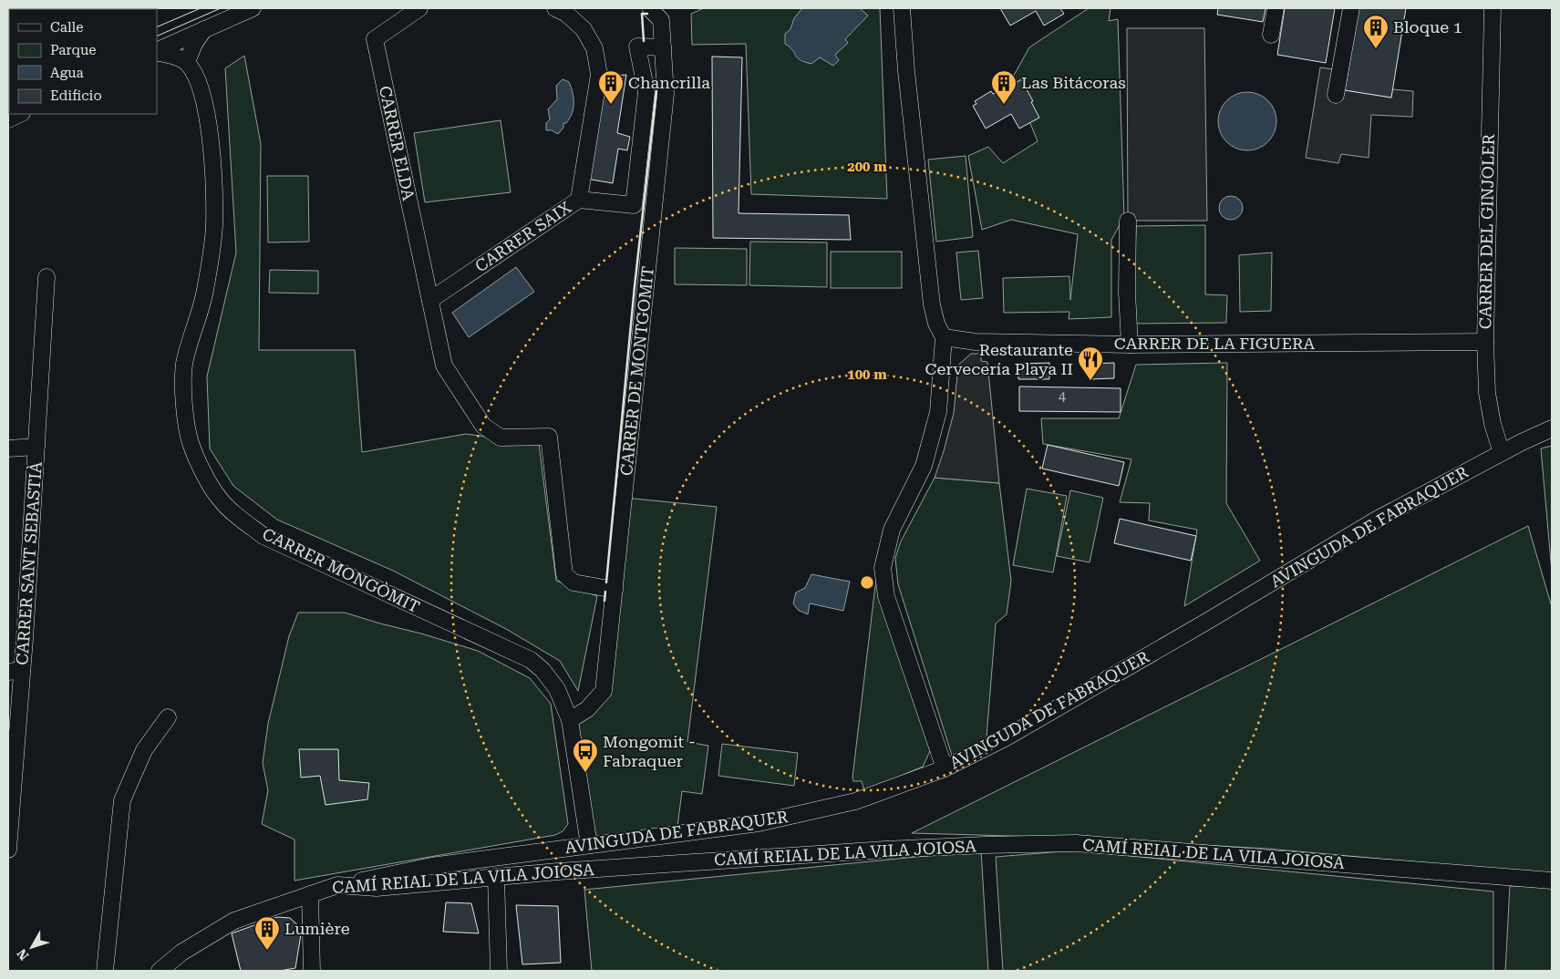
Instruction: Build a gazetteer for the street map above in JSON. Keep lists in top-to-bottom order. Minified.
{"streets":{"street":["CARRER ELDA","CARRER DEL GINJOLER","CARRER SAIX","CARRER DE LA FIGUERA","CARRER DE MONTGOMIT","AVINGUDA DE FABRAQUER","CARRER SANT SEBASTIÀ","CARRER MONGÒMIT","CAMÍ REIAL DE LA VILA JOIOSA"]},"crossings":[["CARRER ELDA","CARRER SAIX"],["CARRER DEL GINJOLER","CARRER DE LA FIGUERA"],["CARRER DEL GINJOLER","AVINGUDA DE FABRAQUER"],["CARRER DE MONTGOMIT","CARRER MONGÒMIT"],["AVINGUDA DE FABRAQUER","CARRER MONGÒMIT"],["AVINGUDA DE FABRAQUER","CAMÍ REIAL DE LA VILA JOIOSA"]],"places":{"building":["Bloque 1","Chancrilla","Las Bitácoras","Lumière"],"restaurant":["Restaurante Cervecería Playa II"],"bus stop":["Mongomit - Fabraquer"]},"house_numbers":["4"],"legend":["Calle","Parque","Agua","Edificio"],"north":"bottom left","rings":["200 m","100 m"]}
